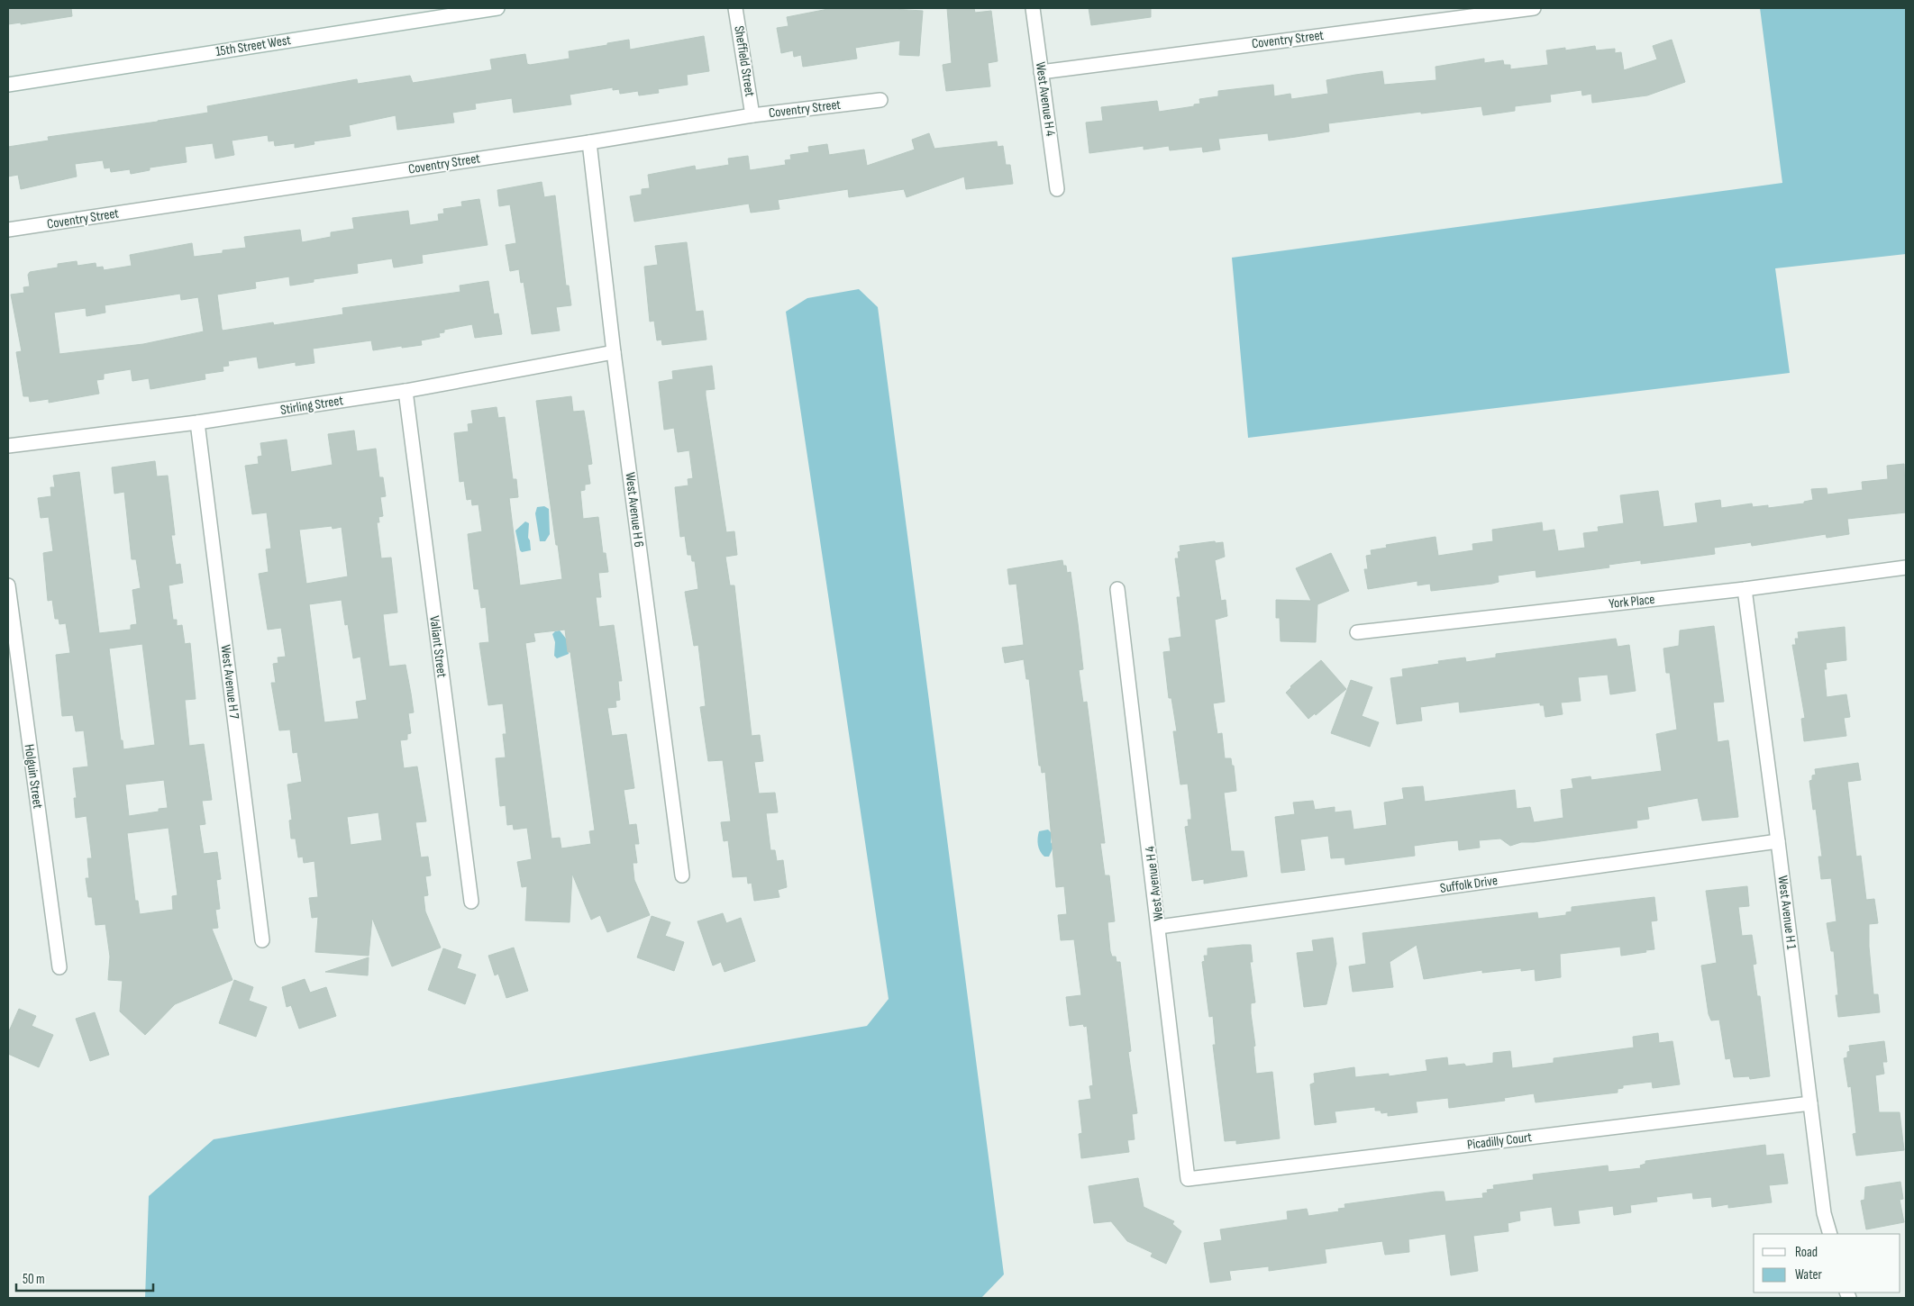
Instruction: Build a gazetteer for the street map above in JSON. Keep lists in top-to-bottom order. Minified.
{"streets":{"street":["Coventry Street","15th Street West","Sheffield Street","West Avenue H 4","Stirling Street","West Avenue H 6","York Place","Valiant Street","West Avenue H 7","Holguin Street","Suffolk Drive","West Avenue H 1","Picadilly Court"]},"crossings":[["Coventry Street","Sheffield Street"],["Coventry Street","West Avenue H 4"],["Coventry Street","West Avenue H 6"],["West Avenue H 4","Suffolk Drive"],["West Avenue H 4","Picadilly Court"],["Stirling Street","West Avenue H 6"],["Stirling Street","Valiant Street"],["Stirling Street","West Avenue H 7"],["York Place","West Avenue H 1"],["Suffolk Drive","West Avenue H 1"],["West Avenue H 1","Picadilly Court"]],"legend":["Road","Water"],"scale_bar":"50 m"}
